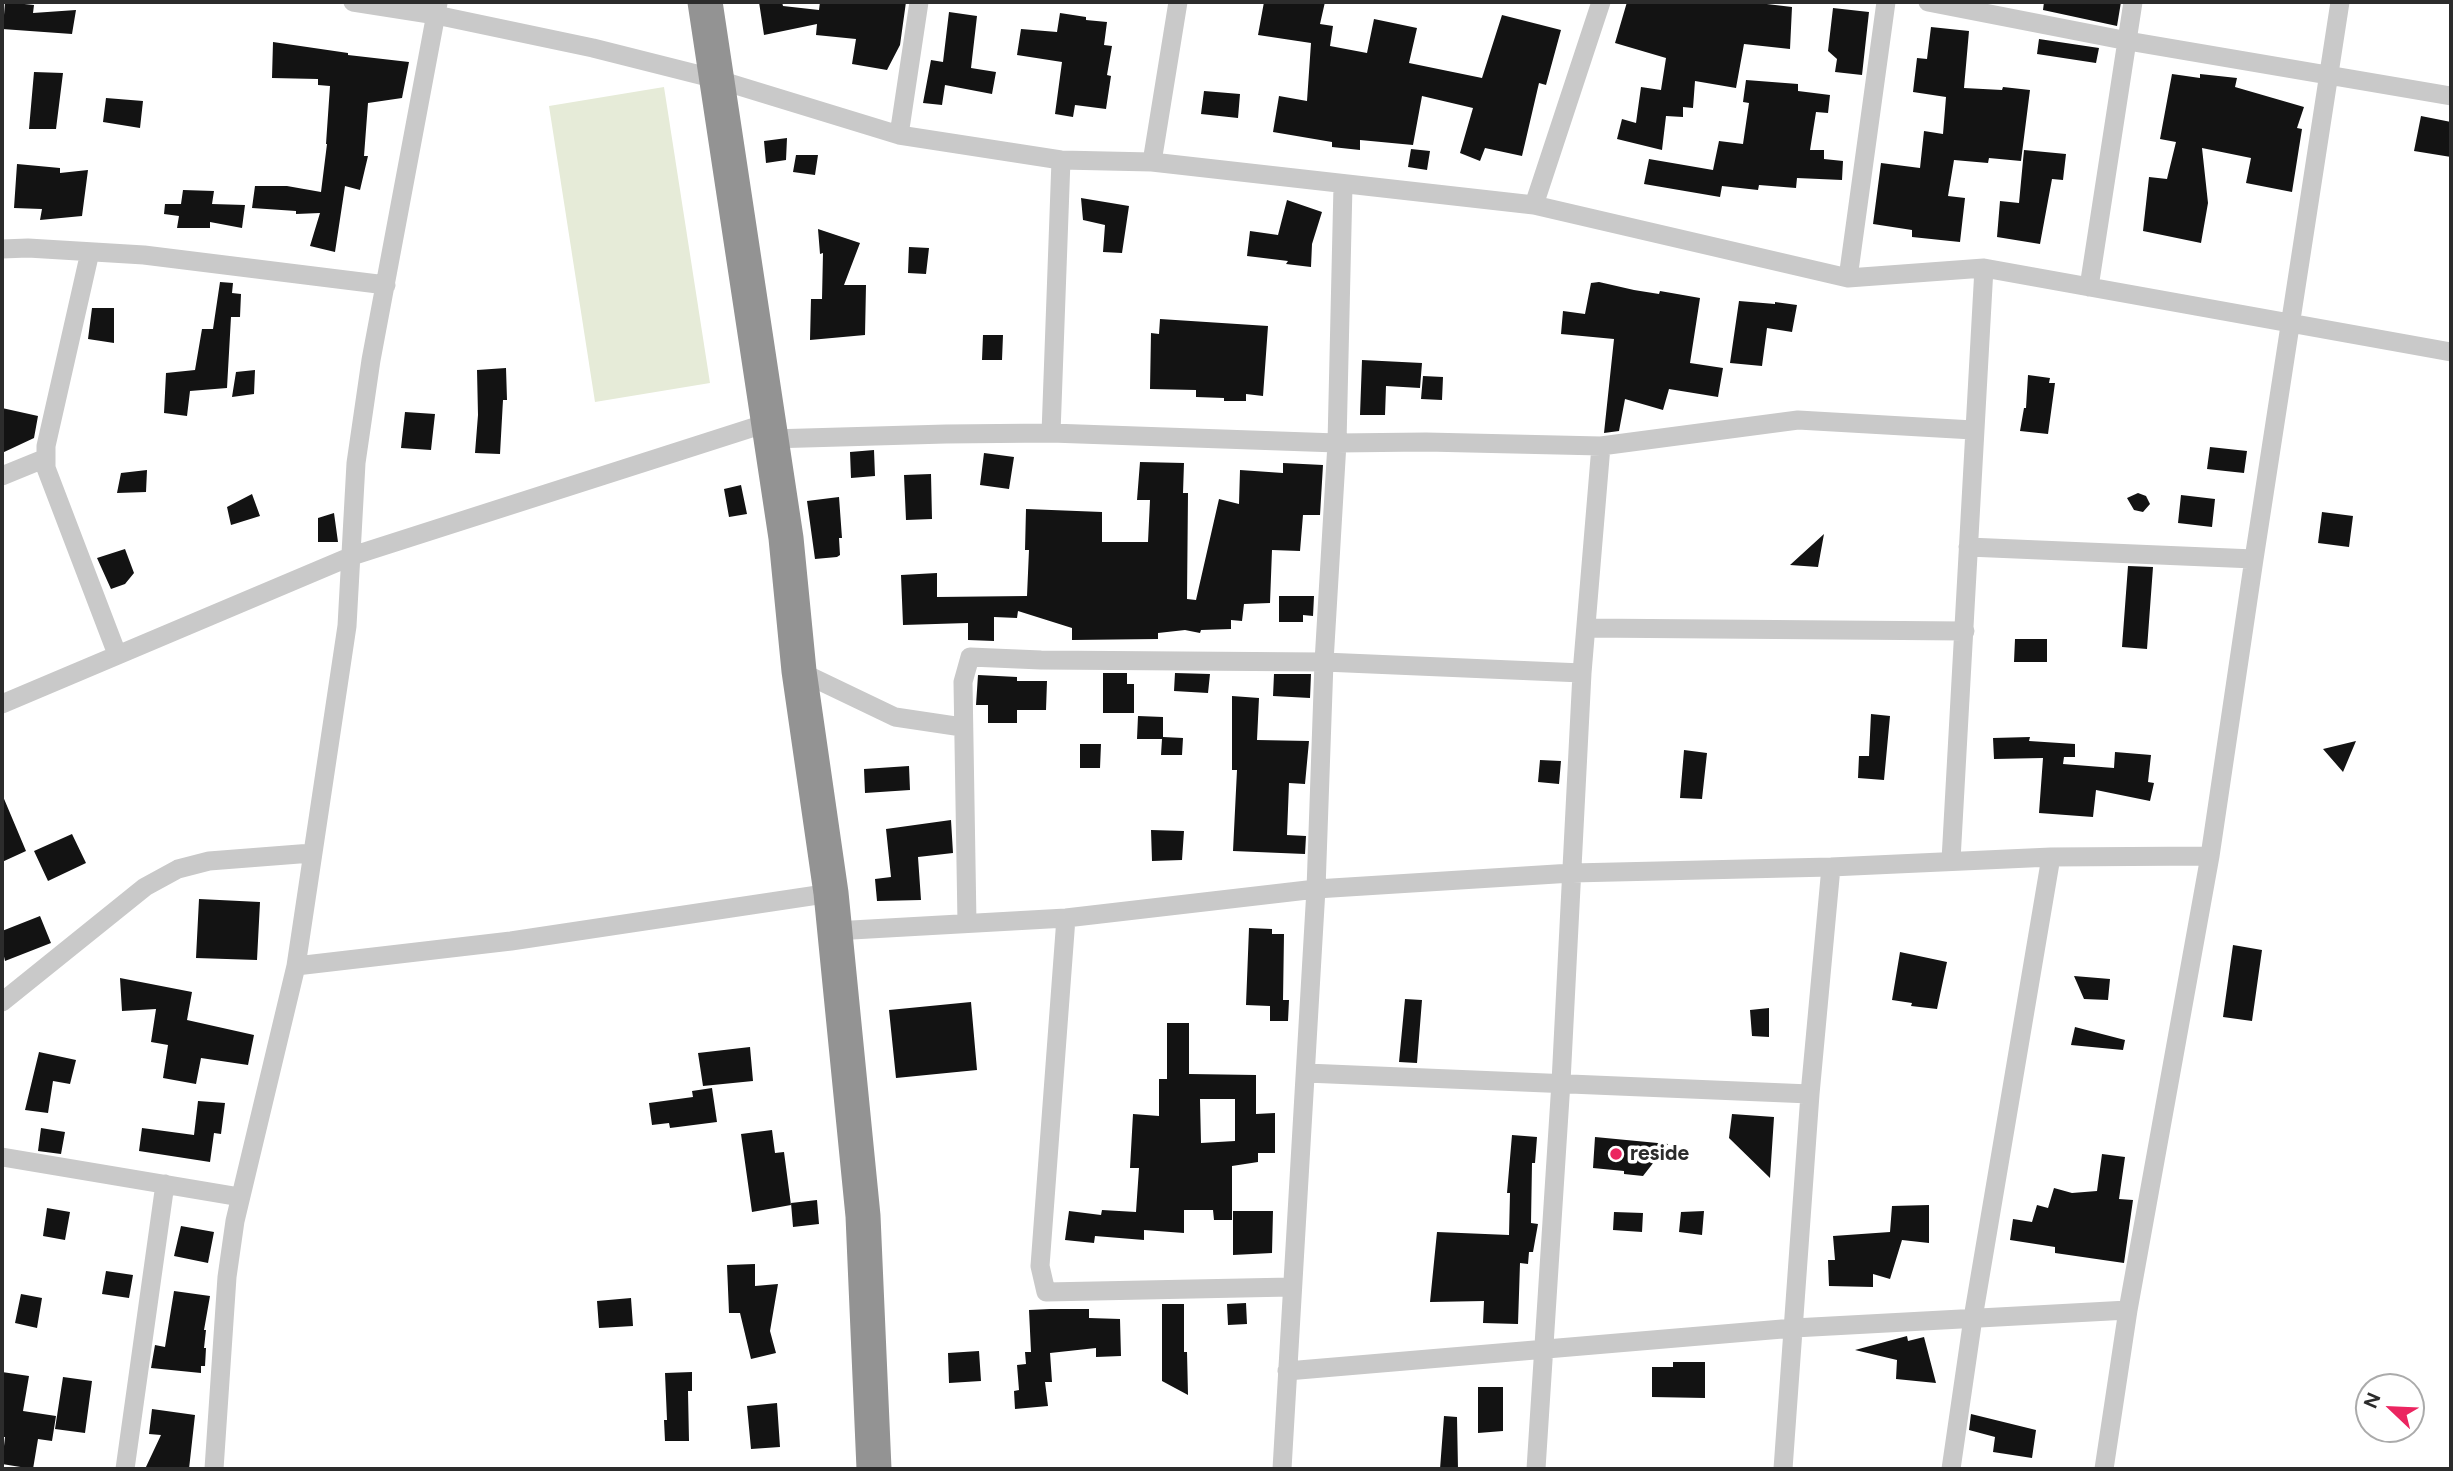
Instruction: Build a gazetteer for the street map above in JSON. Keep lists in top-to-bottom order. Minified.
{"places":["reside"],"north":"top left"}
